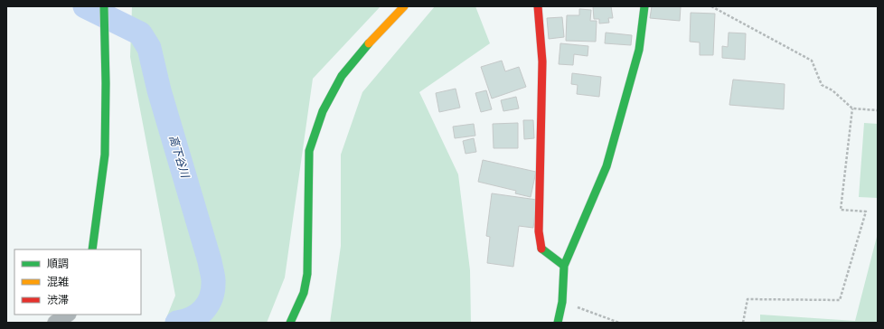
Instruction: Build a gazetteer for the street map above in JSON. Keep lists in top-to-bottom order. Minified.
{"water":["高下谷川"],"legend":["順調","混雑","渋滞"]}
